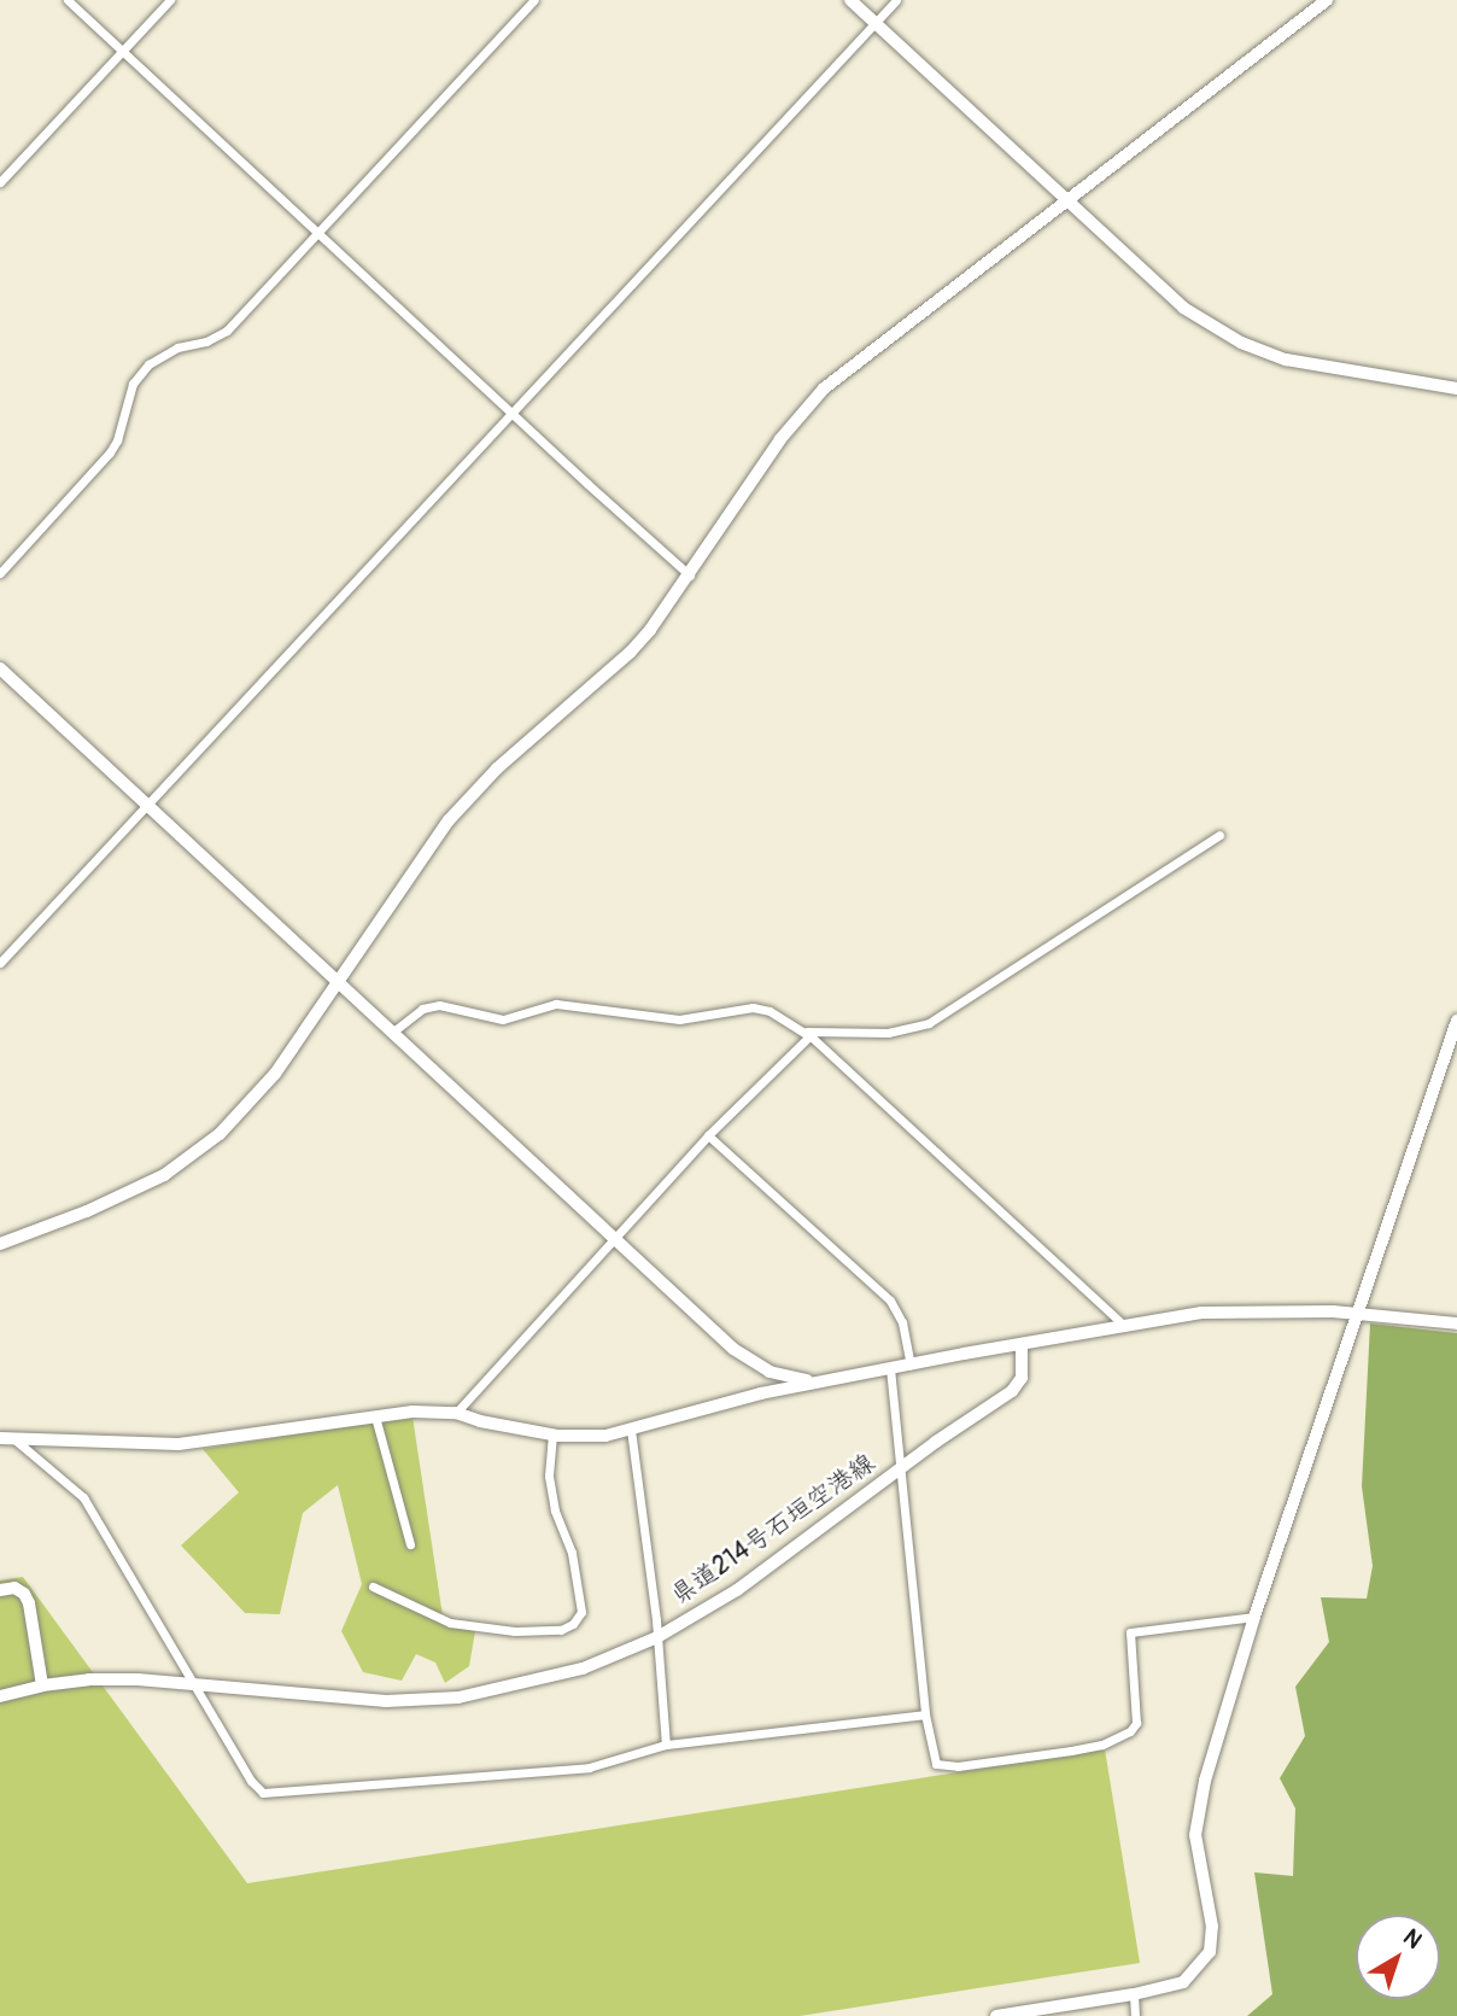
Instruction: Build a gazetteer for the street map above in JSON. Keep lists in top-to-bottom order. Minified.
{"streets":{"street":["県道214号石垣空港線"]},"north":"top right"}
